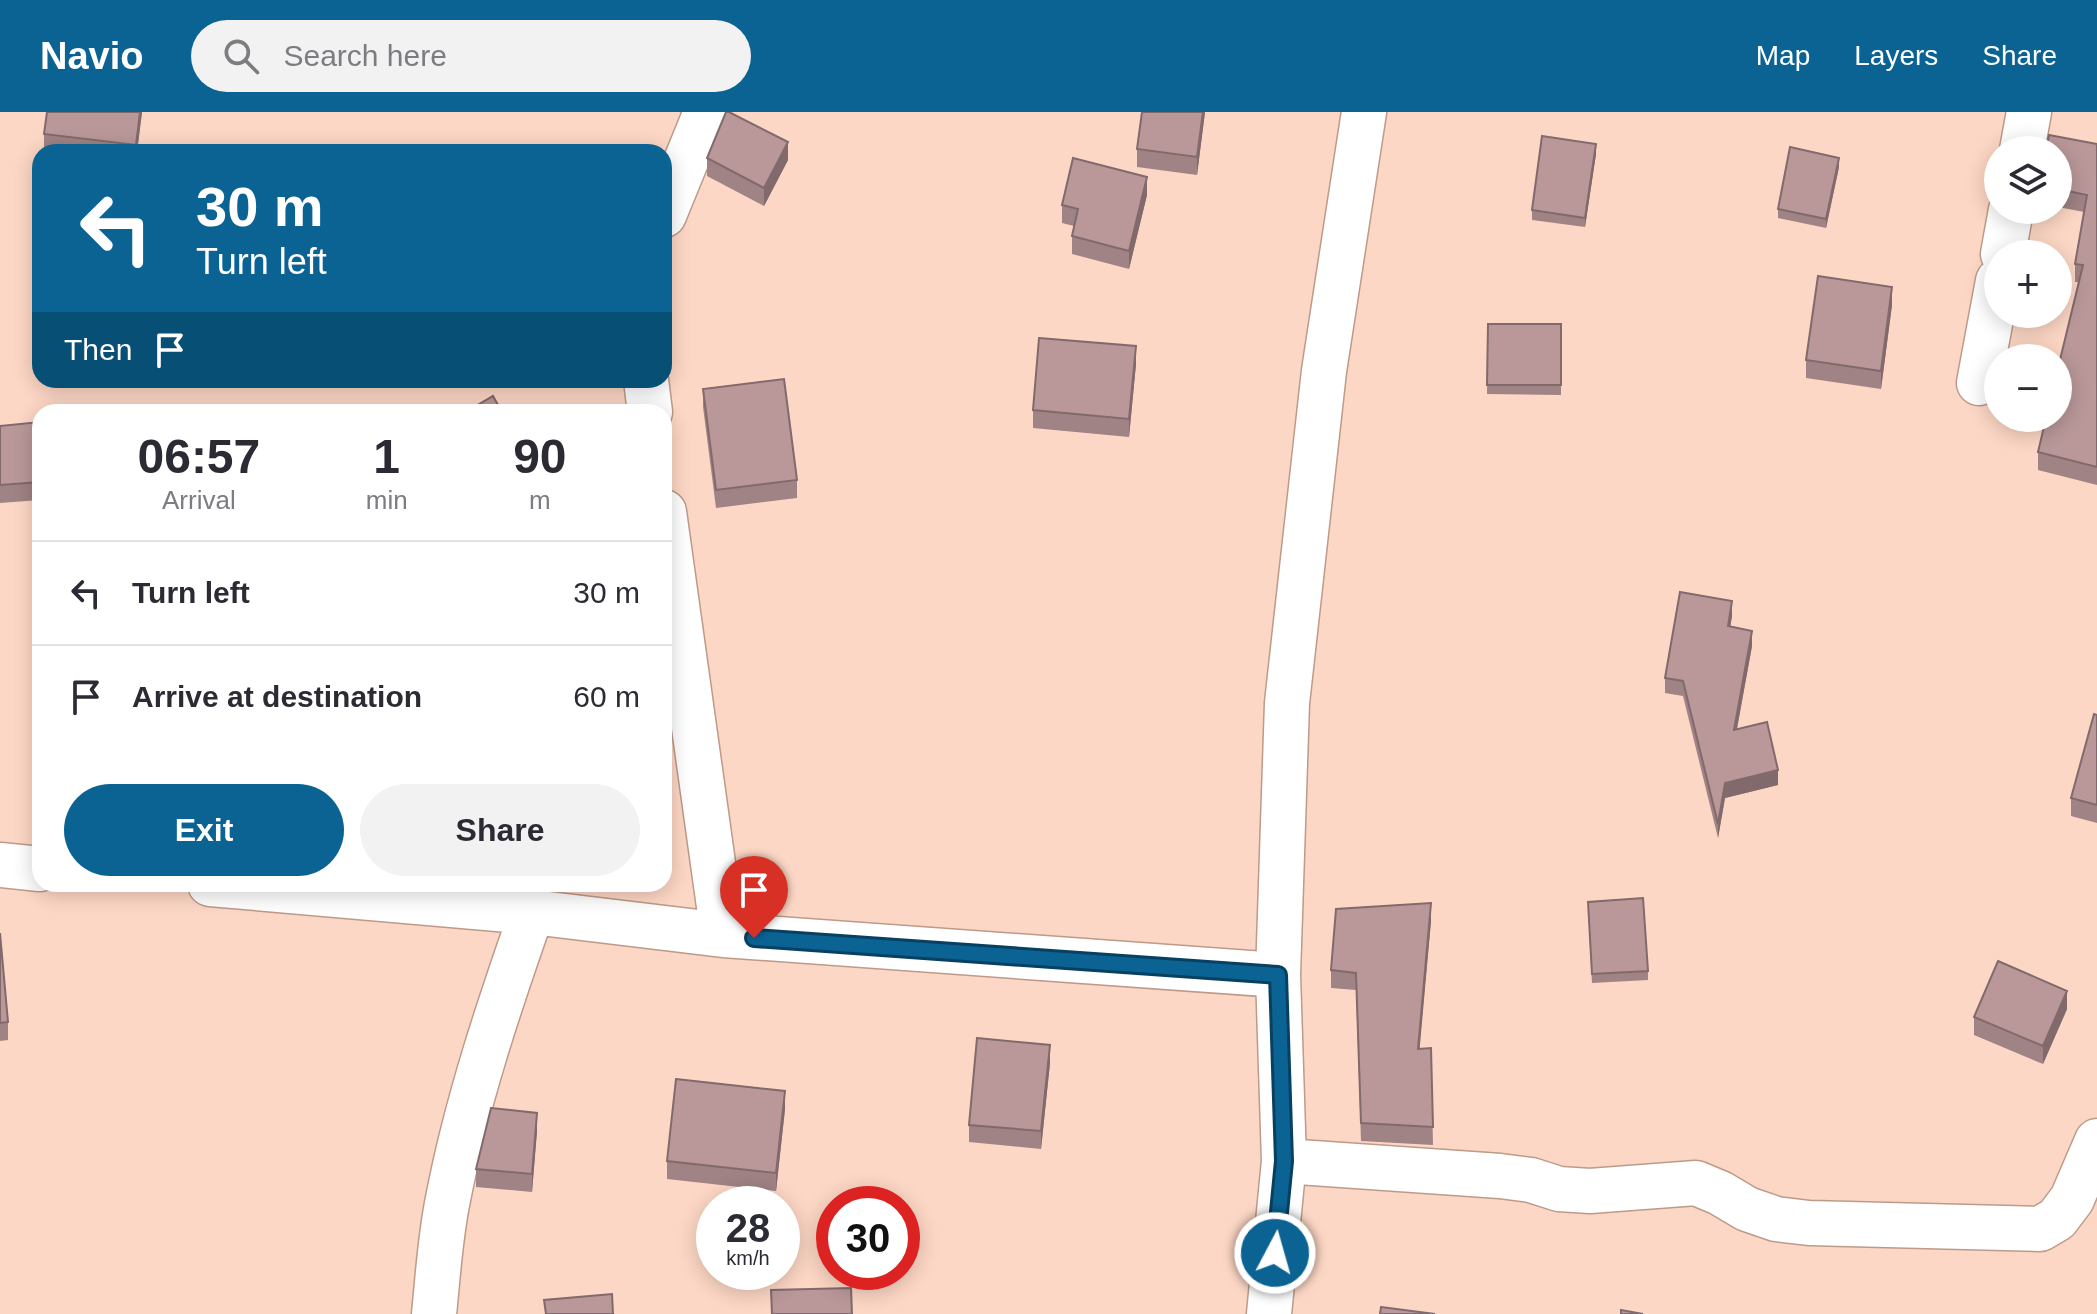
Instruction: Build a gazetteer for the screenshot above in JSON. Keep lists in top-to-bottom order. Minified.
{"page":{"header":"Navio","search":"Search here","nav":["Map","Layers","Share"],"map_buttons":["+","−"],"turn":["30 m","Turn left"],"then":"Then","eta":["06:57","Arrival","1","min","90","m"],"list":[{"name":"Turn left","value":"30 m"},{"name":"Arrive at destination","value":"60 m"}],"buttons":["Exit","Share"],"speed":"28 km/h","limit":"30"}}
